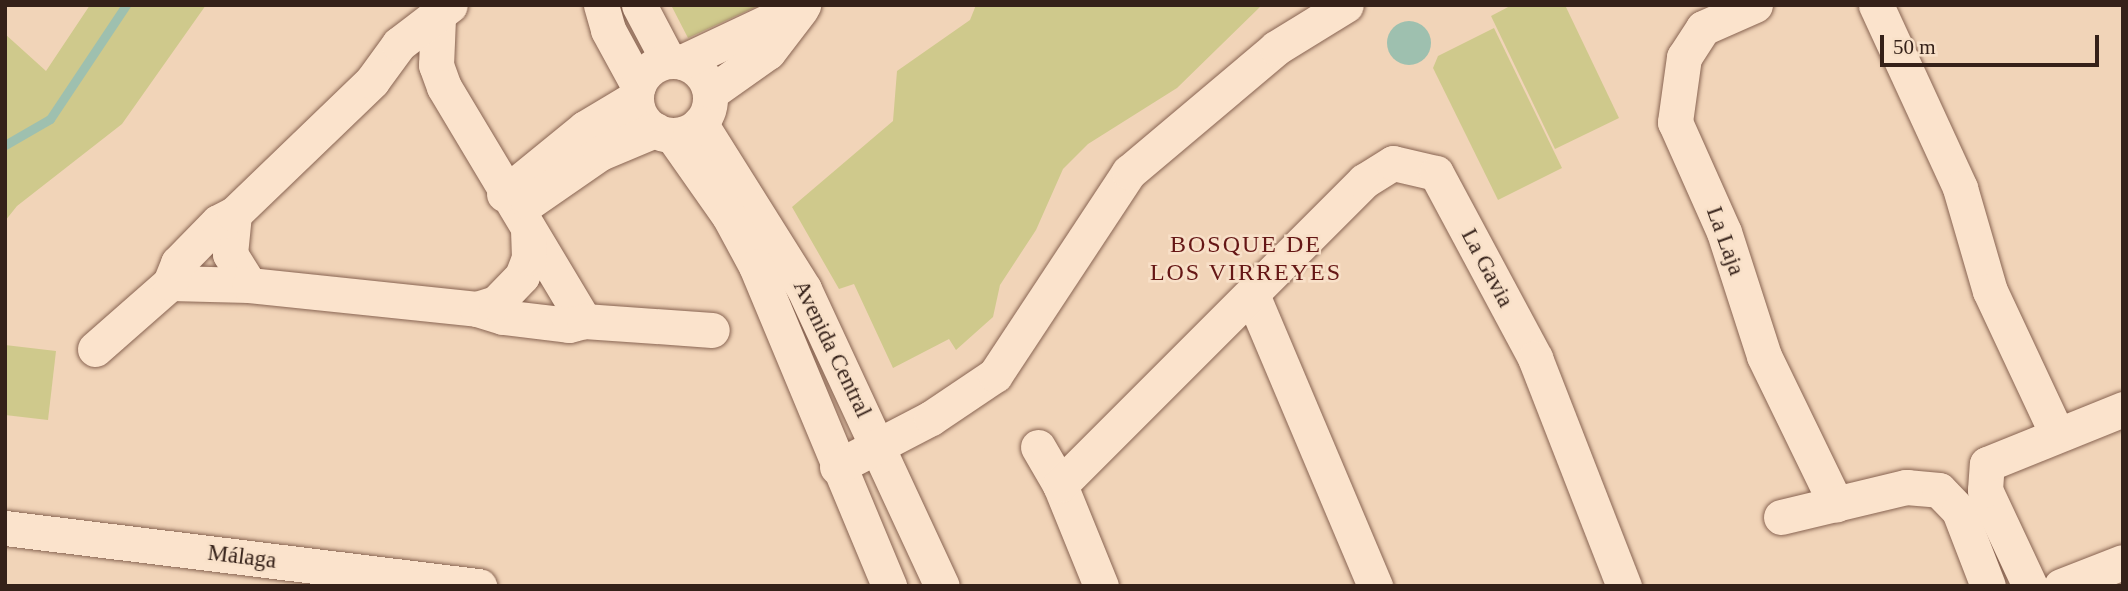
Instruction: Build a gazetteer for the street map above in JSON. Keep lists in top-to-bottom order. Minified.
{"streets":{"street":["La Laja","La Gavia","Avenida Central","Málaga"]},"districts":["BOSQUE DE LOS VIRREYES"],"scale_bar":"50 m"}
